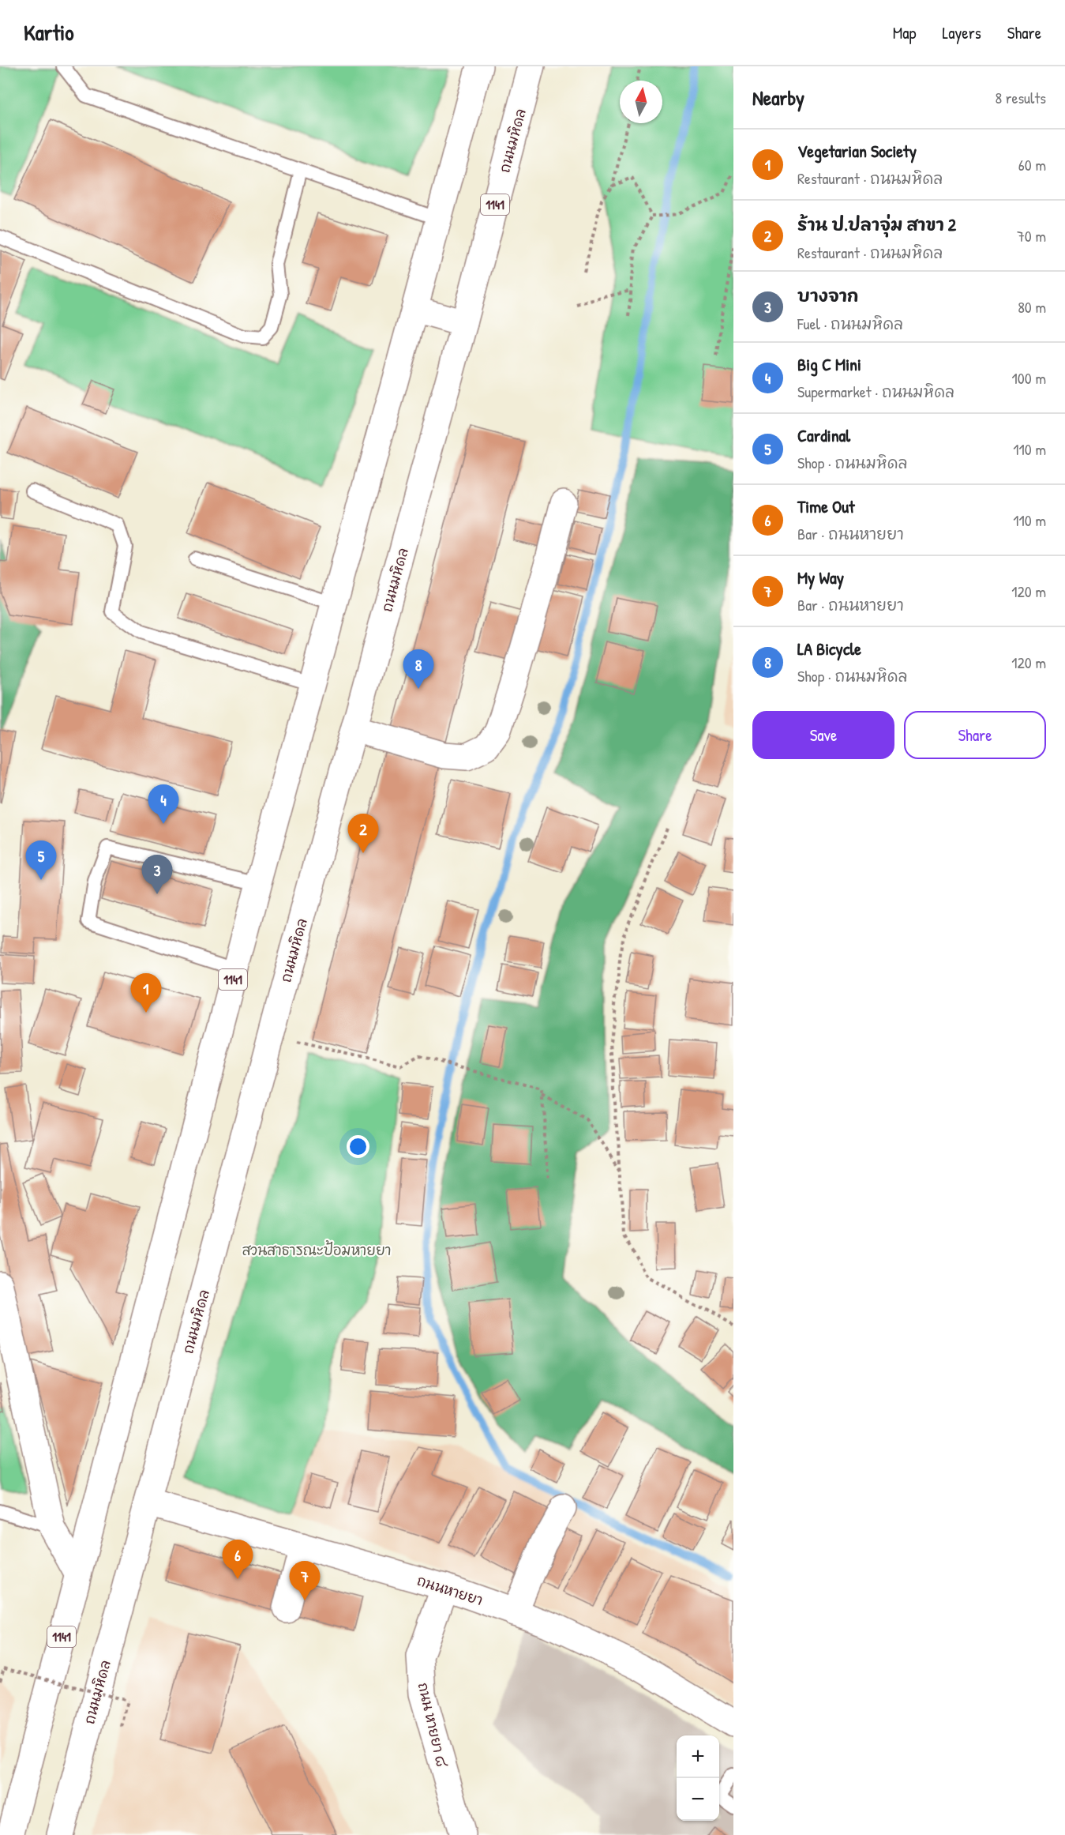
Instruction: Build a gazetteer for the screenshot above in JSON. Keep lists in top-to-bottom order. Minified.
{"streets":{"main road":["ถนนมหิดล","1141","ถนนหายยา","ถนน หายยา ๘"]},"crossings":[["ถนนมหิดล","ถนนหายยา"],["ถนนหายยา","ถนน หายยา ๘"]],"parks":["สวนสาธารณะป้อมหายยา"],"north":"top","page":{"header":"Kartio","nav":["Map","Layers","Share"],"heading":["Nearby","8 results"],"list":[{"mark":"1","name":"Vegetarian Society","note":"Restaurant · ถนนมหิดล","value":"60 m"},{"mark":"2","name":"ร้าน ป.ปลาจุ่ม สาขา 2","note":"Restaurant · ถนนมหิดล","value":"70 m"},{"mark":"3","name":"บางจาก","note":"Fuel · ถนนมหิดล","value":"80 m"},{"mark":"4","name":"Big C Mini","note":"Supermarket · ถนนมหิดล","value":"100 m"},{"mark":"5","name":"Cardinal","note":"Shop · ถนนมหิดล","value":"110 m"},{"mark":"6","name":"Time Out","note":"Bar · ถนนหายยา","value":"110 m"},{"mark":"7","name":"My Way","note":"Bar · ถนนหายยา","value":"120 m"},{"mark":"8","name":"LA Bicycle","note":"Shop · ถนนมหิดล","value":"120 m"}],"pins":["8","4","2","5","3","1","6","7"],"buttons":["Save","Share"],"map_buttons":["+","−"]}}
